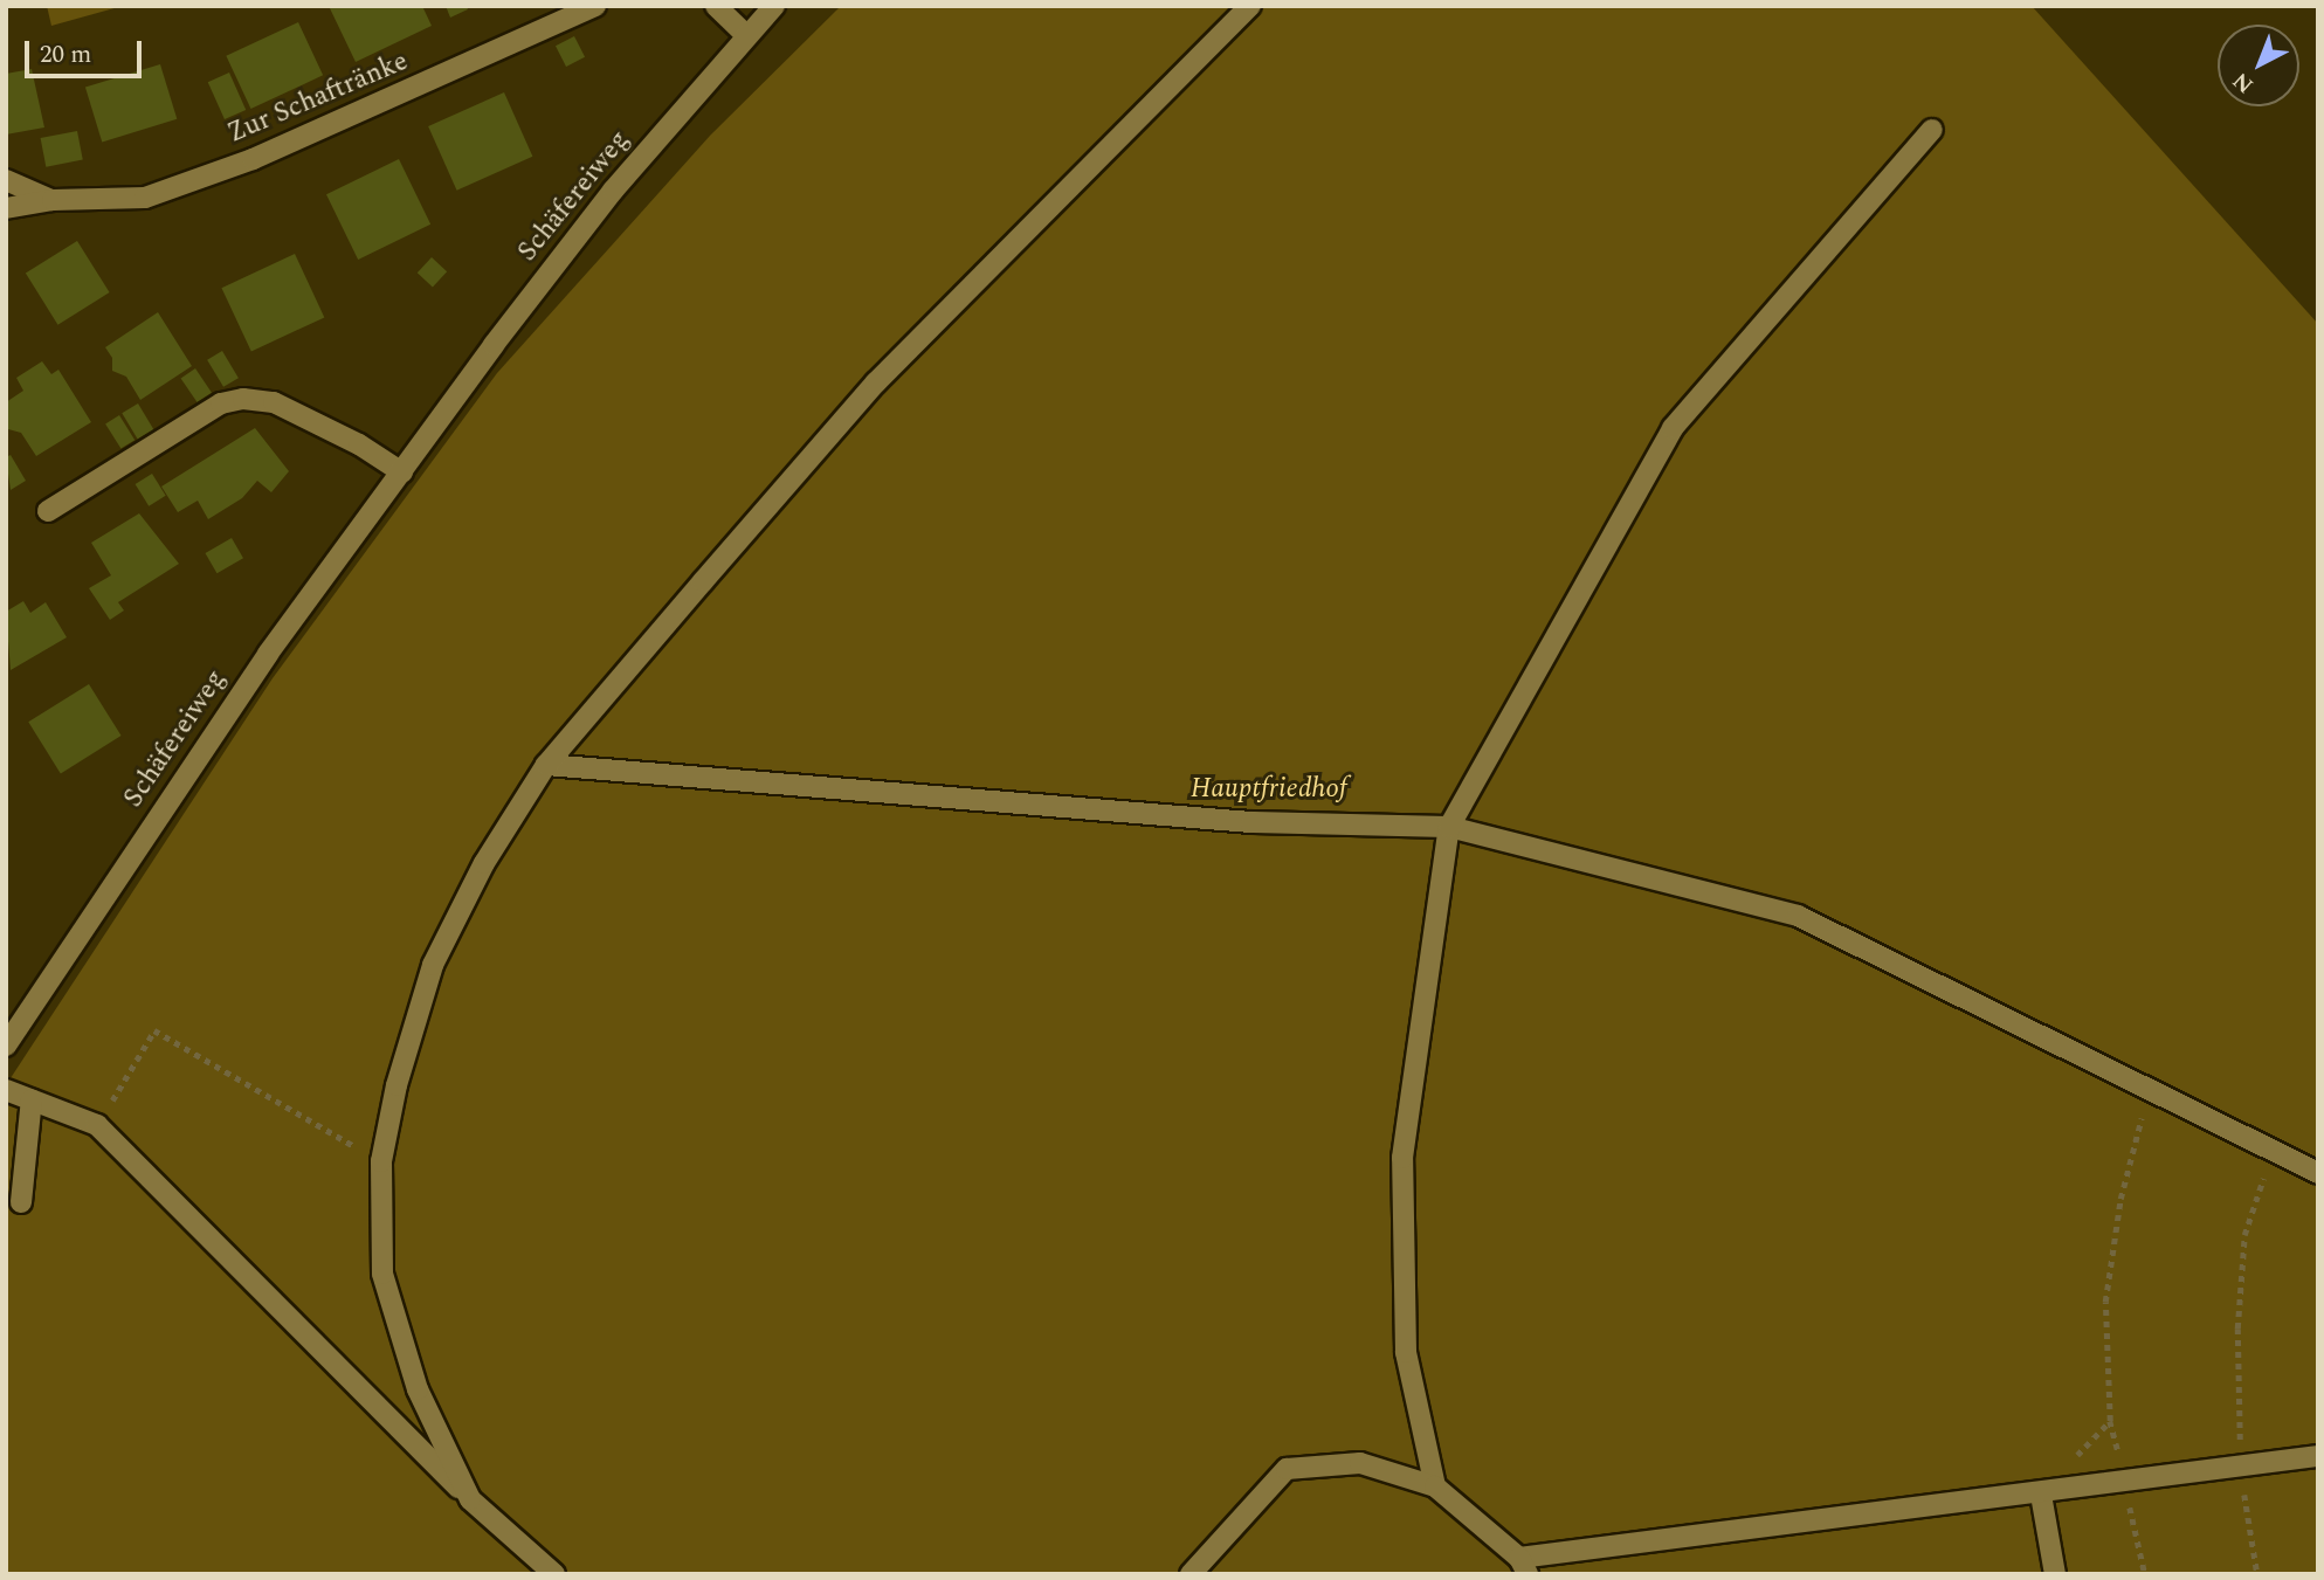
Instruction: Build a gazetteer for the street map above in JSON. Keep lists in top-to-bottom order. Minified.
{"streets":{"street":["Zur Schaftränke","Schäfereiweg"]},"parks":["Hauptfriedhof"],"scale_bar":"20 m","north":"bottom left"}
